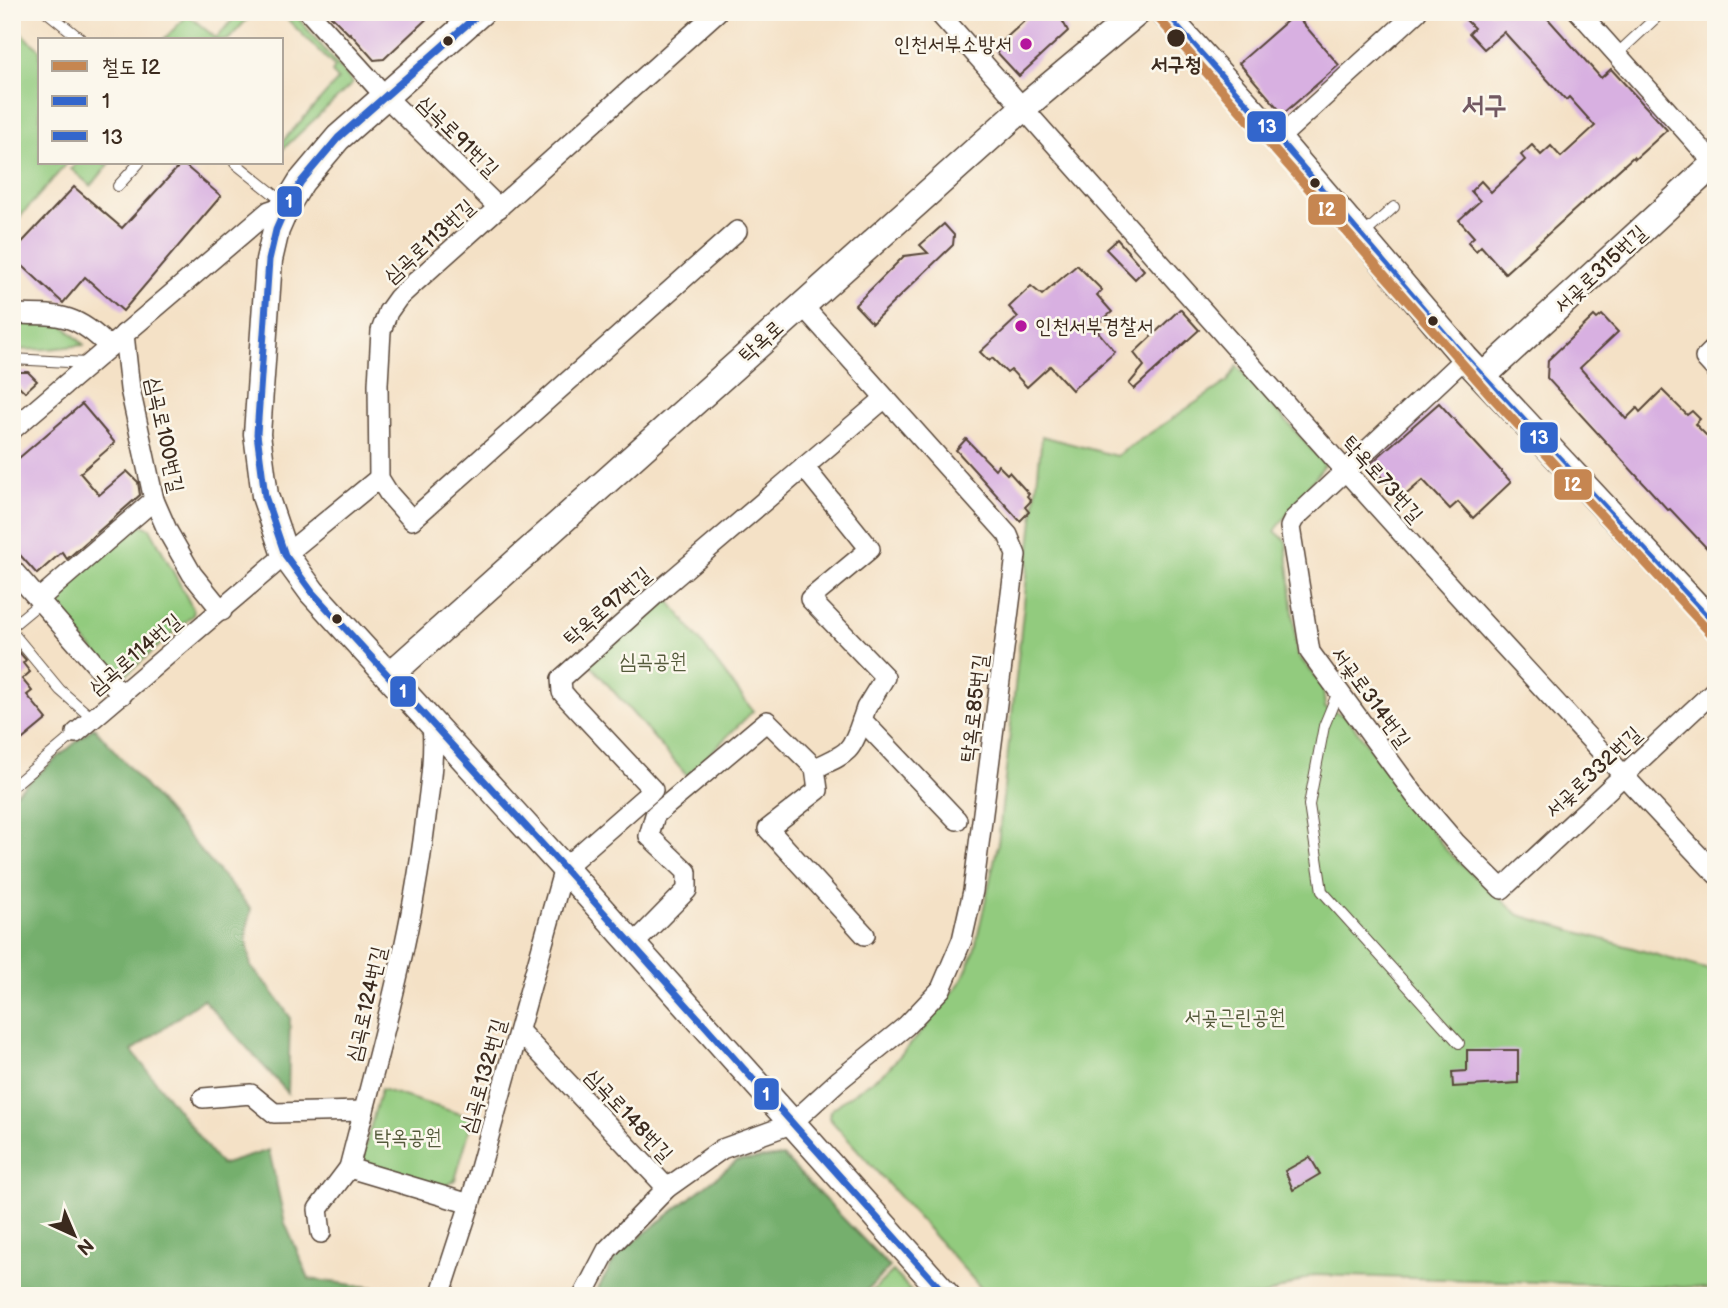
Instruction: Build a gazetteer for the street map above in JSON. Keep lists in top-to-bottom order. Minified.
{"streets":{"street":["심곡로91번길","심곡로113번길","서곶로315번길","탁옥로","심곡로100번길","탁옥로73번길","탁옥로97번길","심곡로114번길","서곶로314번길","탁옥로85번길","서곶로332번길","심곡로124번길","심곡로132번길","심곡로148번길"]},"crossings":[["심곡로91번길","심곡로113번길"],["서곶로315번길","서곶로314번길"],["탁옥로","탁옥로73번길"],["탁옥로","탁옥로85번길"],["심곡로100번길","심곡로114번길"],["탁옥로73번길","서곶로314번길"],["탁옥로73번길","서곶로332번길"],["탁옥로97번길","탁옥로85번길"],["탁옥로97번길","심곡로132번길"],["서곶로314번길","서곶로332번길"],["탁옥로85번길","심곡로148번길"],["심곡로132번길","심곡로148번길"]],"districts":["서구"],"parks":["심곡공원","서곶근린공원","탁옥공원"],"places":["서구청","인천서부소방서","인천서부경찰서"],"lines":["rail line I2","transit line 1","transit line 13"],"legend":["철도 I2","1","13"],"north":"bottom right"}
